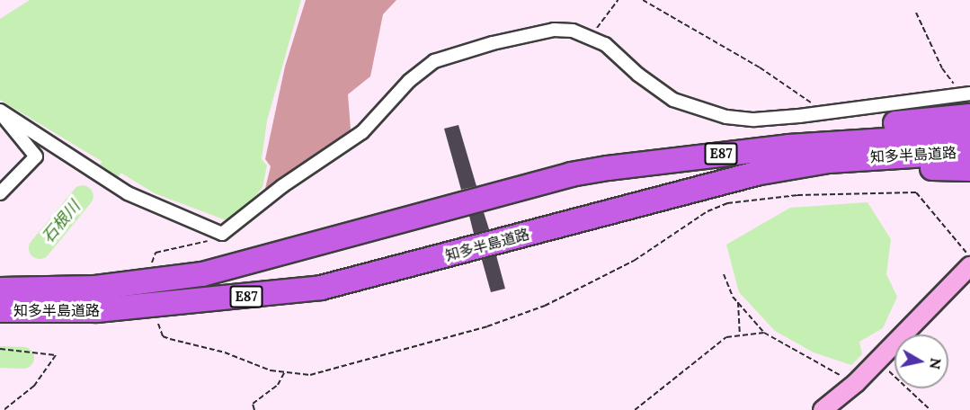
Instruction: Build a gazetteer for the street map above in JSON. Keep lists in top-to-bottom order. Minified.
{"streets":{"highway":["E87","知多半島道路"]},"water":["石根川"],"north":"right"}
